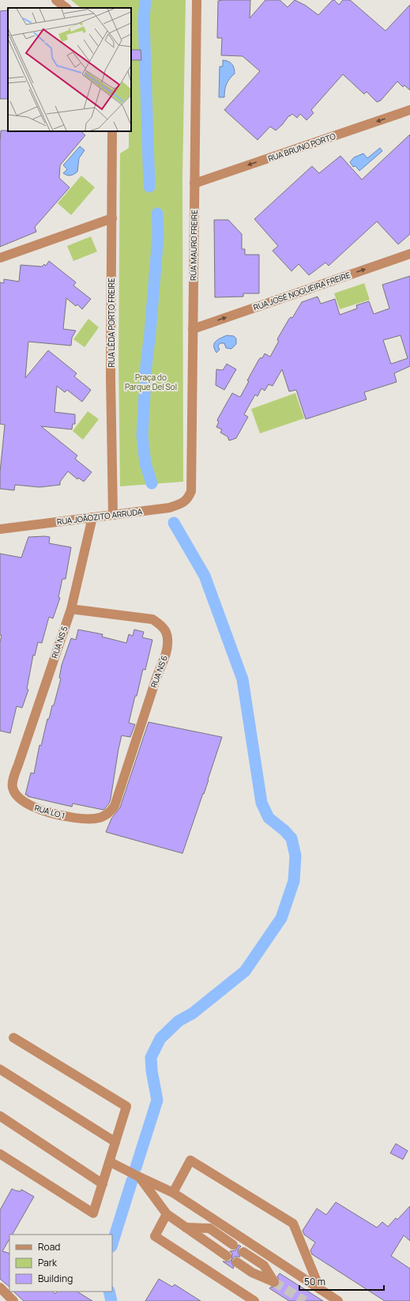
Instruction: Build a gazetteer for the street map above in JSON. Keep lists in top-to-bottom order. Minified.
{"streets":{"street":["RUA BRUNO PORTO","RUA MAURO FREIRE","RUA JOSÉ NOGUEIRA FREIRE","RUA LÊDA PORTO FREIRE","RUA JOÃOZITO ARRUDA","RUA NS 5","RUA NS 6","RUA LO 1"]},"crossings":[["RUA BRUNO PORTO","RUA MAURO FREIRE"],["RUA MAURO FREIRE","RUA JOSÉ NOGUEIRA FREIRE"],["RUA MAURO FREIRE","RUA JOÃOZITO ARRUDA"],["RUA LÊDA PORTO FREIRE","RUA JOÃOZITO ARRUDA"],["RUA JOÃOZITO ARRUDA","RUA NS 5"],["RUA NS 5","RUA NS 6"],["RUA NS 5","RUA LO 1"],["RUA NS 6","RUA LO 1"]],"one_way":["RUA BRUNO PORTO","RUA JOSÉ NOGUEIRA FREIRE"],"parks":["Praça do Parque Del Sol"],"legend":["Road","Park","Building"],"scale_bar":"50 m"}
